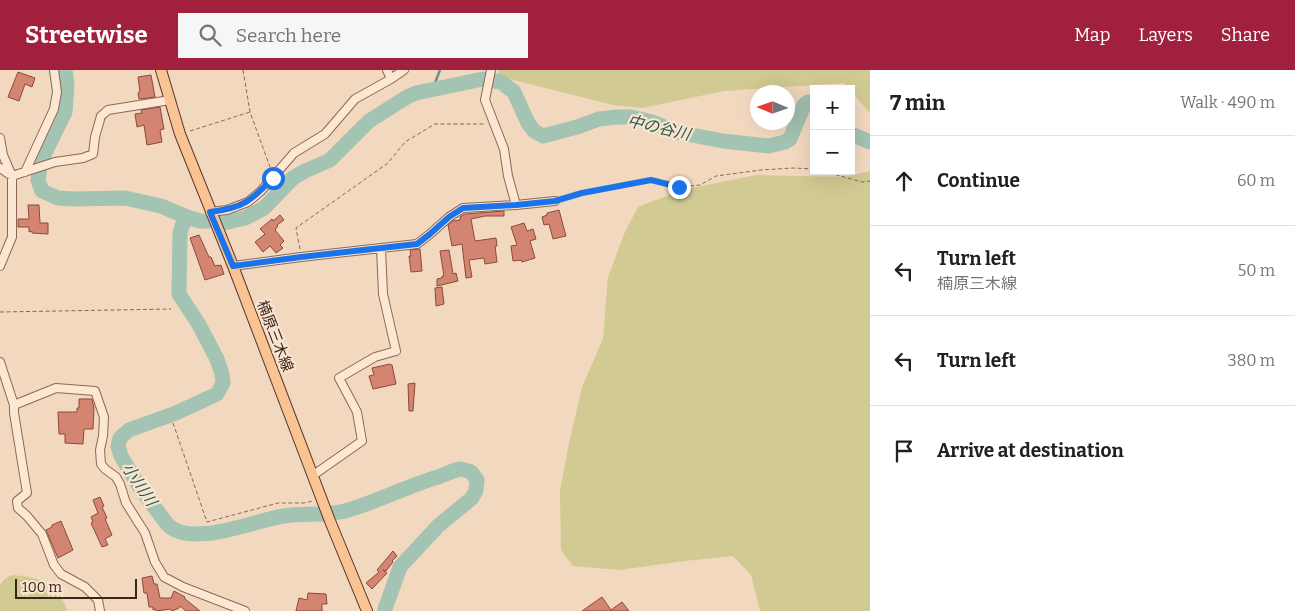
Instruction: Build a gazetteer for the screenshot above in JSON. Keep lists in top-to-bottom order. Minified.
{"streets":{"main road":["楠原三木線"]},"water":["中の谷川","小川川"],"scale_bar":"100 m","north":"left","page":{"header":"Streetwise","search":"Search here","nav":["Map","Layers","Share"],"heading":["7 min","Walk · 490 m"],"map_buttons":["+","−"],"list":[["Continue","60 m"],["Turn left","楠原三木線","50 m"],["Turn left","380 m"],"Arrive at destination"],"scale":"100 m"}}
